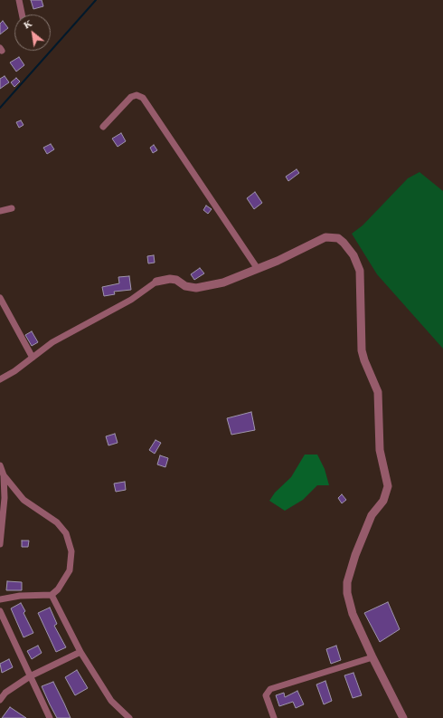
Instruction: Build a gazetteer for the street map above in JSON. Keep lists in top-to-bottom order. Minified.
{"north":"top left"}
